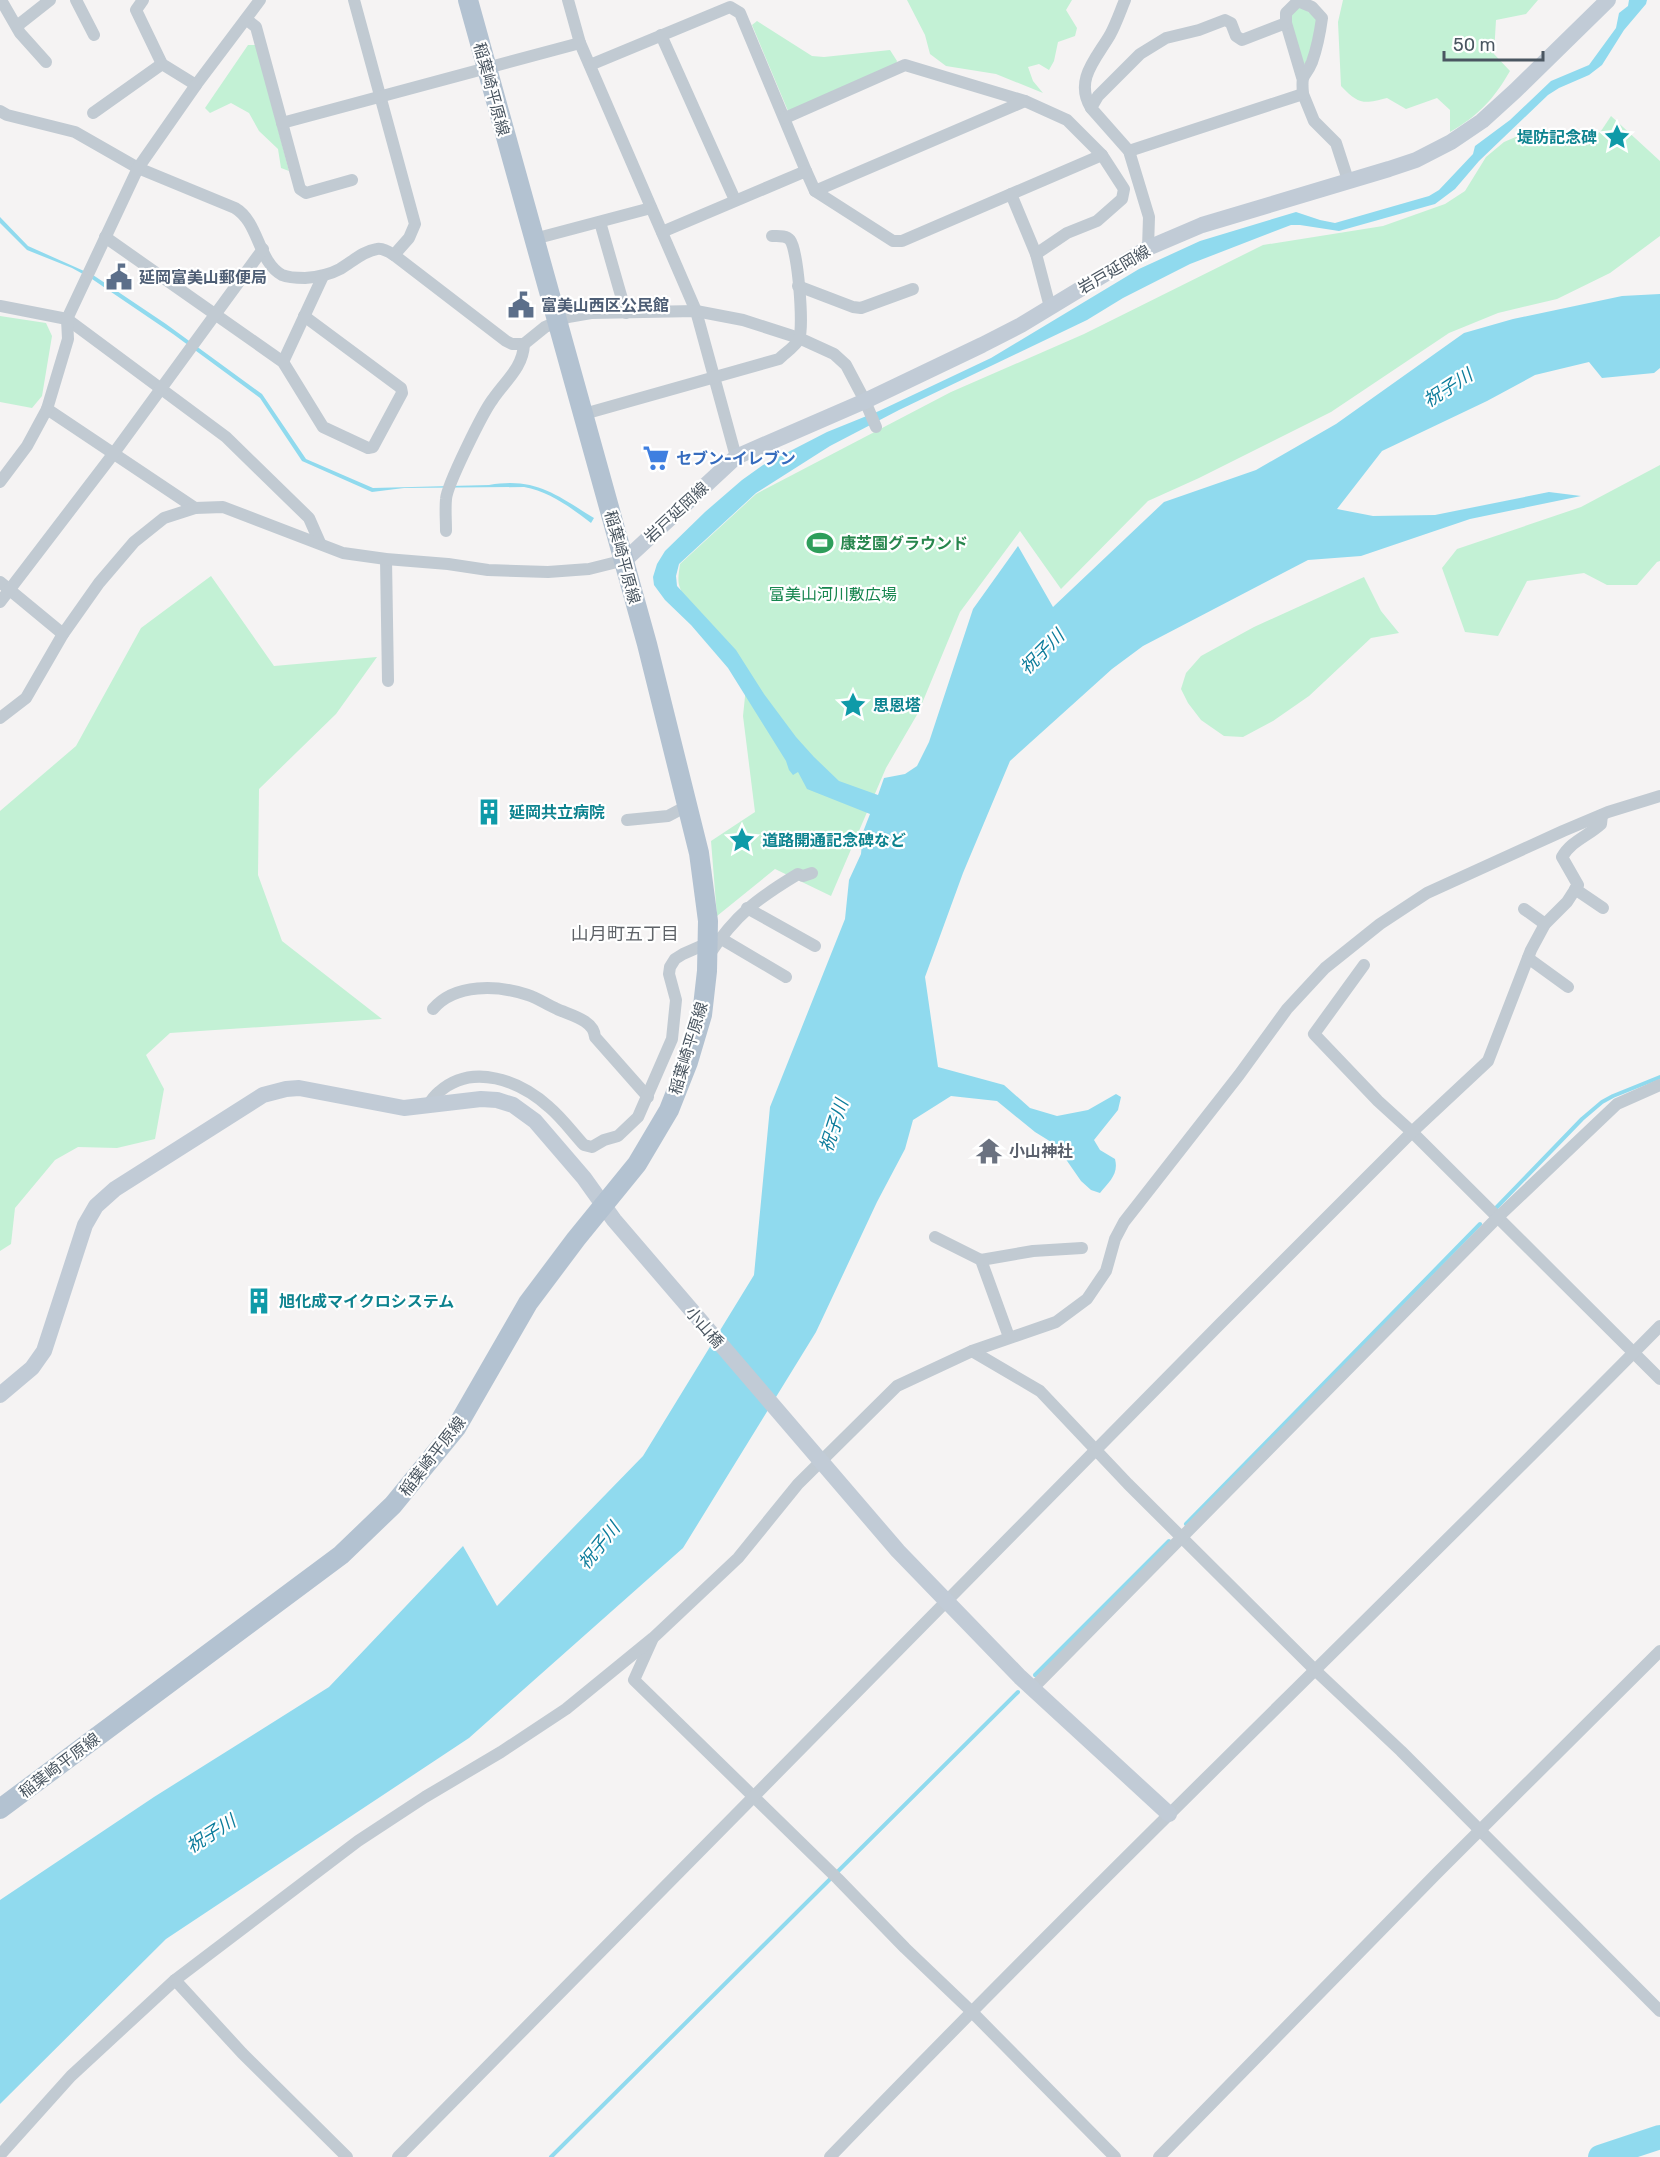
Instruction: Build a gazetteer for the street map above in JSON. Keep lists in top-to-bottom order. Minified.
{"streets":{"main road":["稲葉崎平原線"],"street":["岩戸延岡線","小山橋"]},"crossings":[["稲葉崎平原線","岩戸延岡線"],["稲葉崎平原線","小山橋"]],"districts":["山月町五丁目"],"water":["祝子川"],"parks":["富美山河川敷広場"],"places":{"place":["堤防記念碑","思恩塔","道路開通記念碑など"],"public building":["延岡富美山郵便局","富美山西区公民館"],"supermarket":["セブン-イレブン"],"sports":["康芝園グラウンド"],"building":["延岡共立病院","旭化成マイクロシステム"],"temple":["小山神社"]},"scale_bar":"50 m"}
